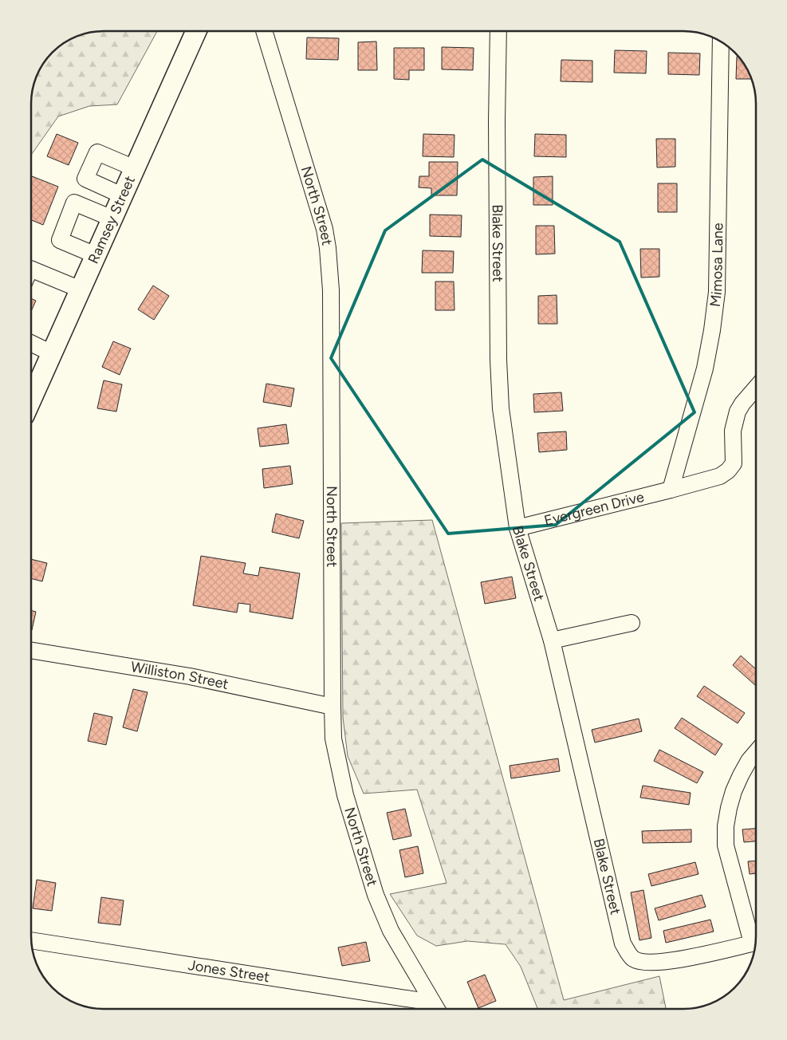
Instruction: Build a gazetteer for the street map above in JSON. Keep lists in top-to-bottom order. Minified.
{"streets":{"main road":["Ramsey Street"],"street":["North Street","Blake Street","Mimosa Lane","Evergreen Drive","Williston Street","Jones Street"]},"crossings":[["North Street","Williston Street"],["North Street","Jones Street"],["Blake Street","Evergreen Drive"],["Mimosa Lane","Evergreen Drive"]]}
